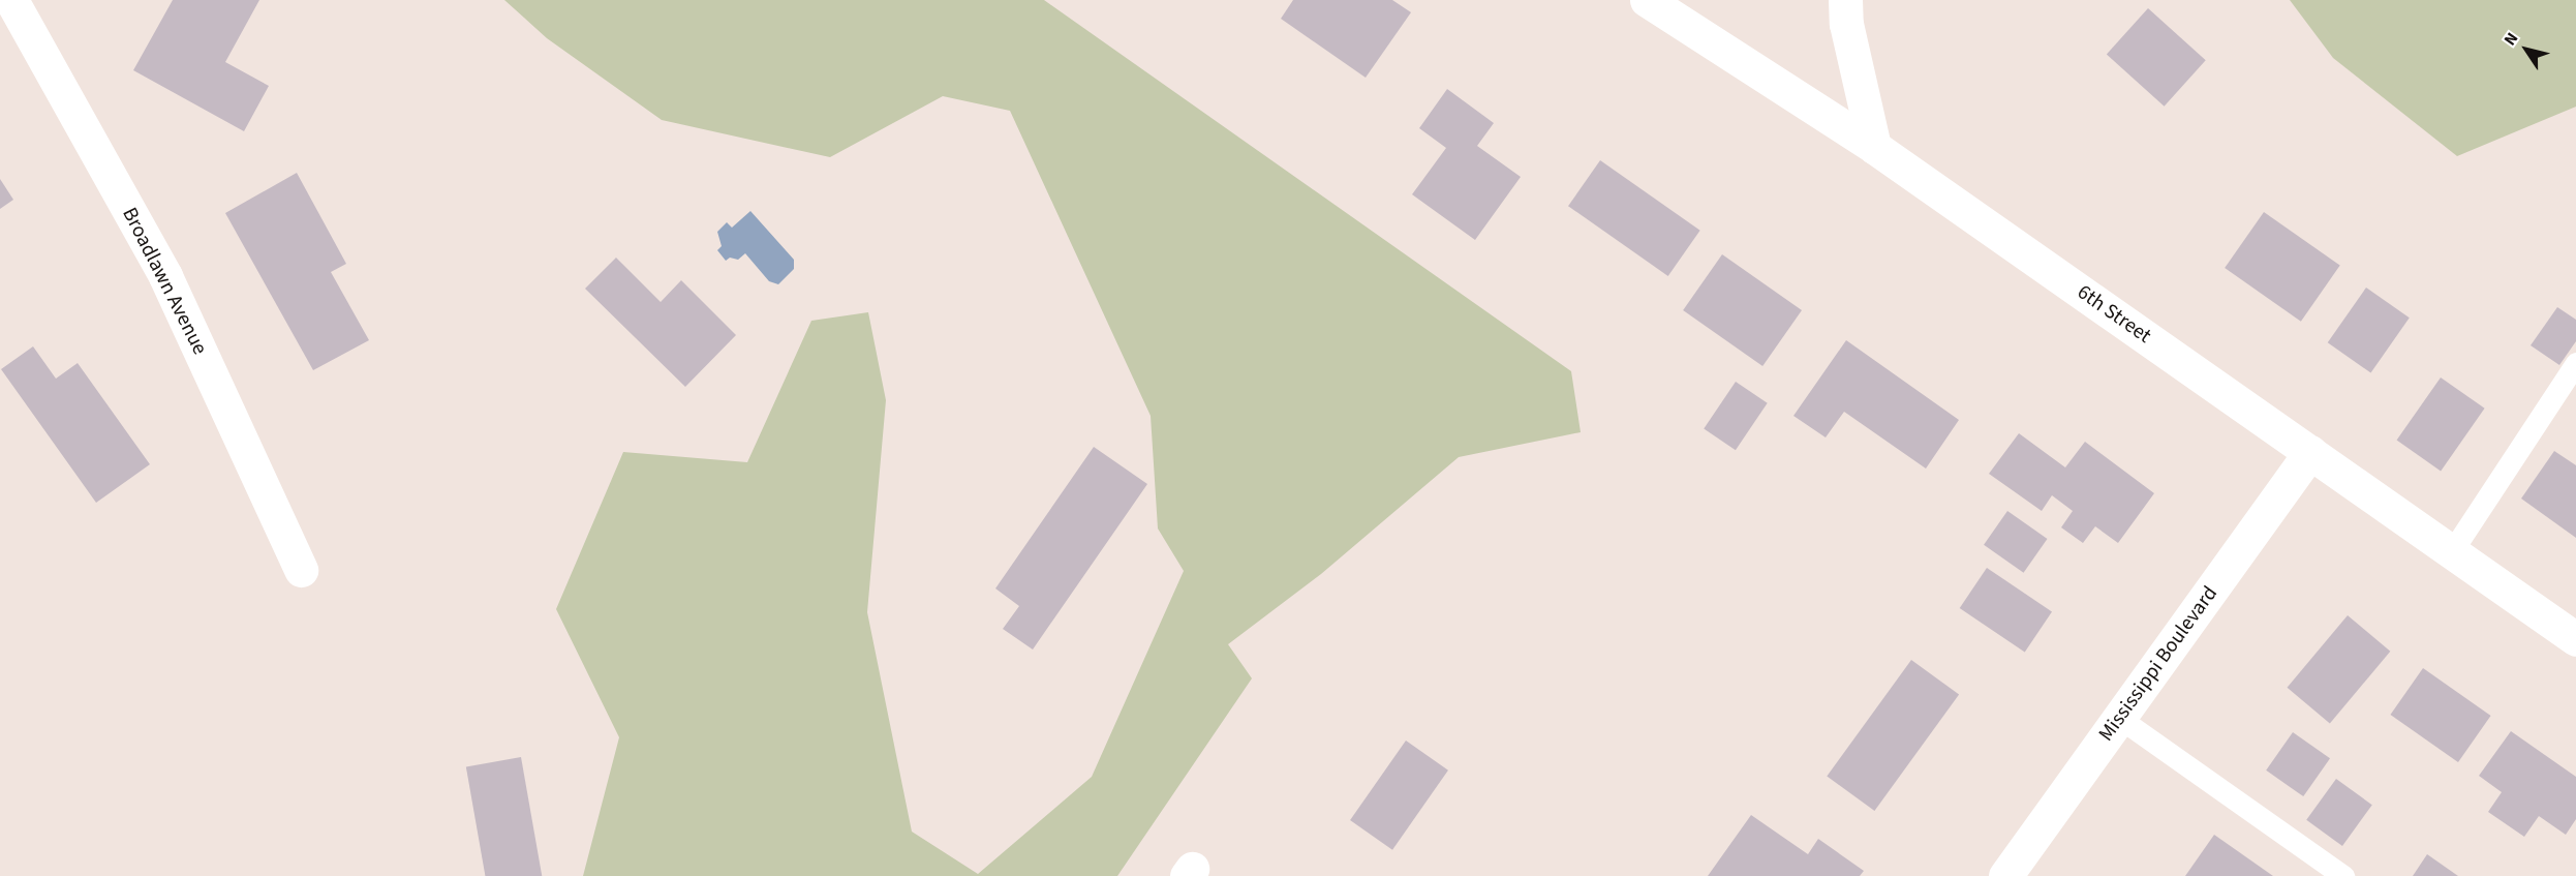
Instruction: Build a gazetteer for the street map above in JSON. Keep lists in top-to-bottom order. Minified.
{"streets":{"street":["Broadlawn Avenue","6th Street","Mississippi Boulevard"]},"crossings":[["6th Street","Mississippi Boulevard"]],"north":"top left"}
